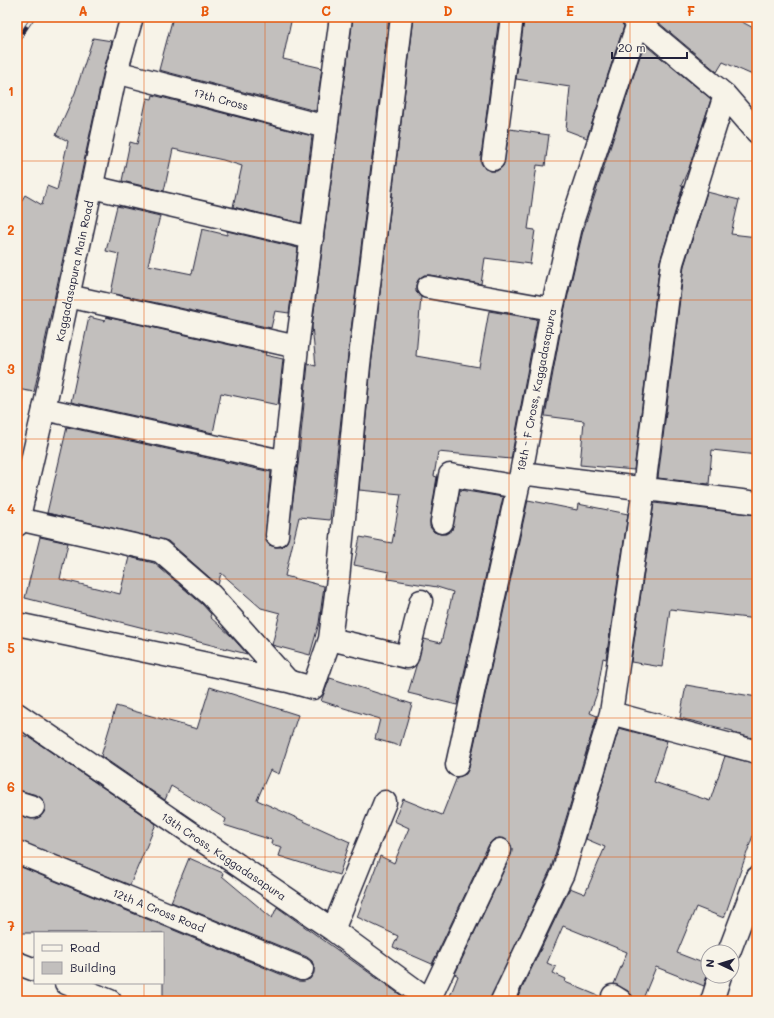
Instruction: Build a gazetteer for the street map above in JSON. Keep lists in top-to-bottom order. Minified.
{"streets":{"street":["17th Cross","Kaggadasapura Main Road","19th - F Cross, Kaggadasapura","13th Cross, Kaggadasapura","12th A Cross Road"]},"crossings":[["17th Cross","Kaggadasapura Main Road"]],"legend":["Road","Building"],"scale_bar":"20 m","north":"left","grid":{"columns":["A","B","C","D","E","F"],"rows":["1","2","3","4","5","6","7"]}}
